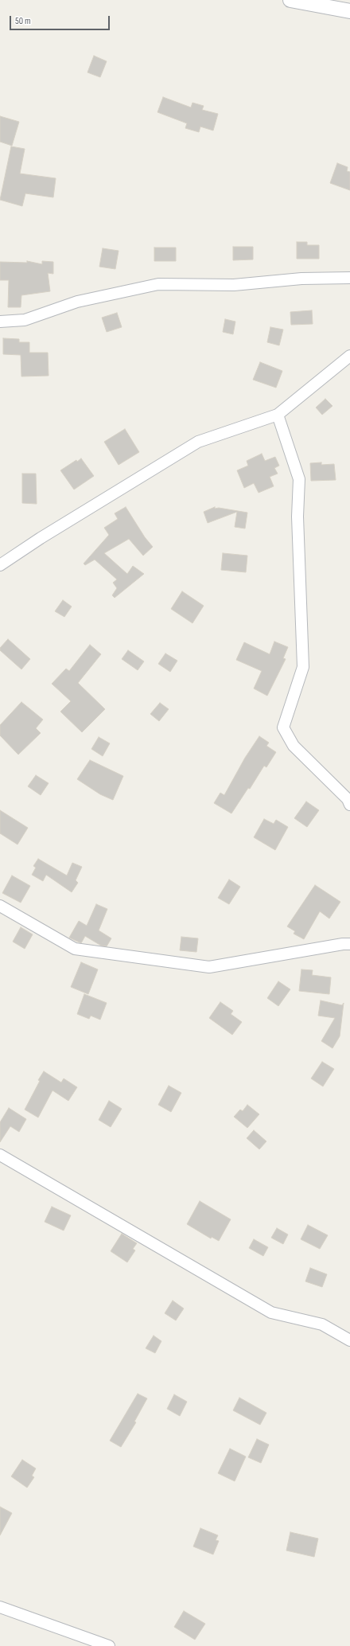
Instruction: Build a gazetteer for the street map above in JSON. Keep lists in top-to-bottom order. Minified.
{"scale_bar":"50 m"}
